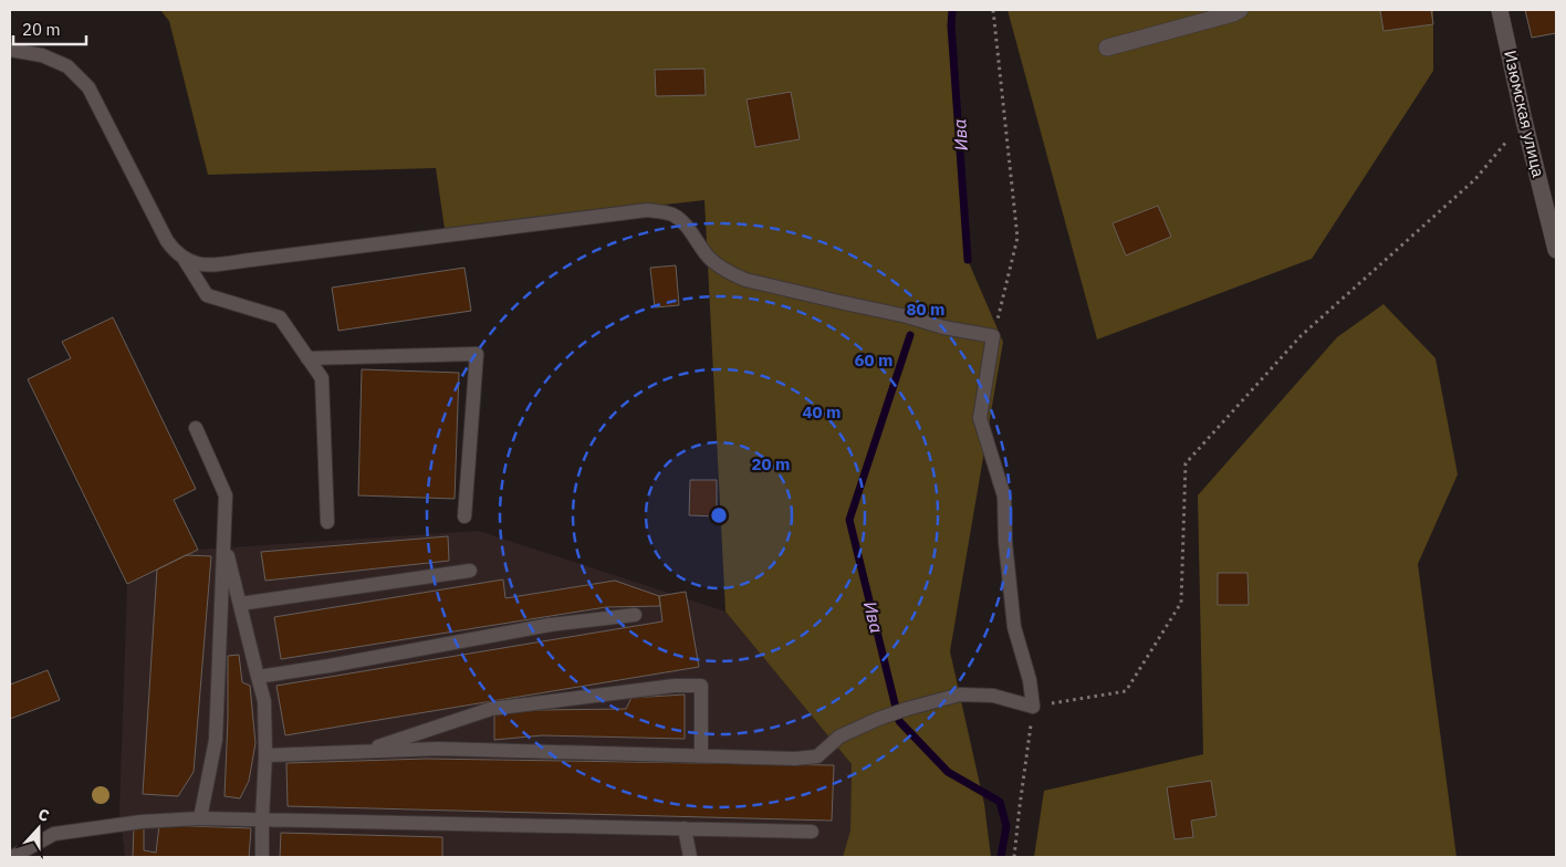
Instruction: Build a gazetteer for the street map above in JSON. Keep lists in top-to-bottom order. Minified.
{"streets":{"street":["Изюмская улица"]},"water":["Ива"],"scale_bar":"20 m","north":"top","rings":["80 m","60 m","40 m","20 m"]}
